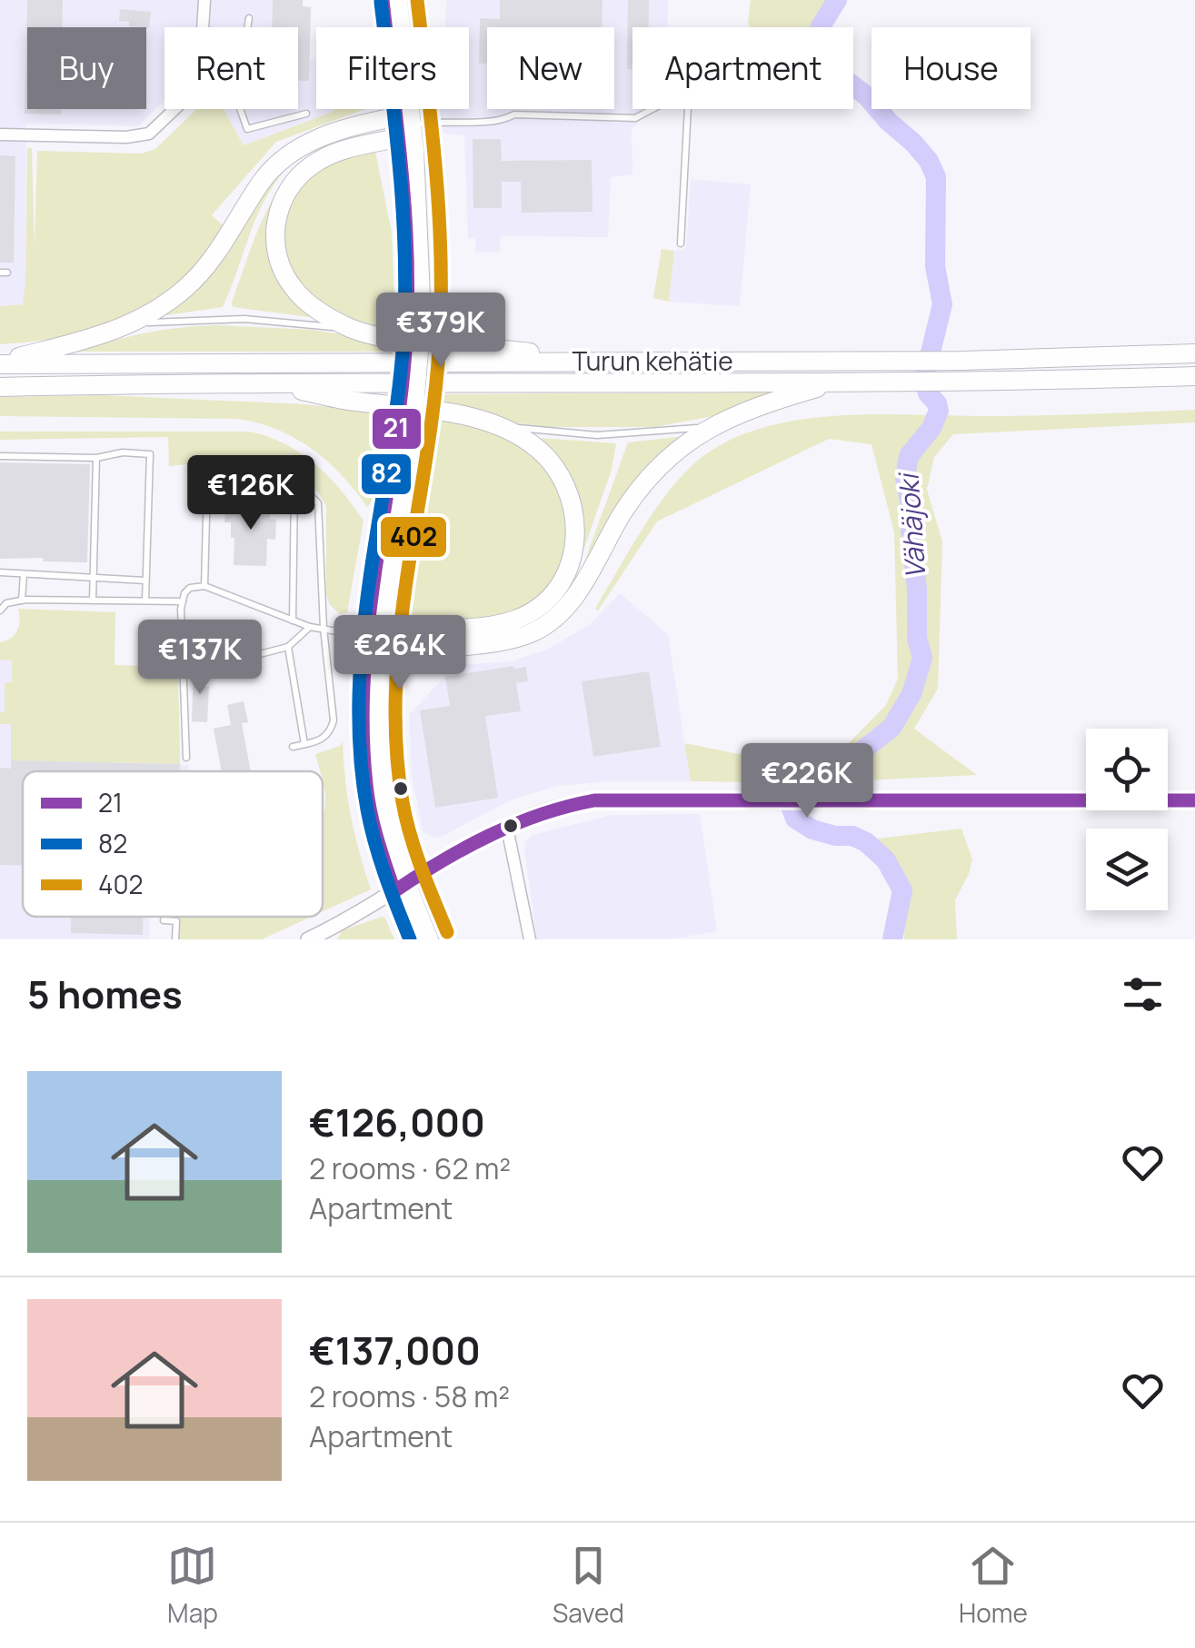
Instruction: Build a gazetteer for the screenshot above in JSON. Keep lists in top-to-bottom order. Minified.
{"streets":{"highway":["Turun kehätie"]},"water":["Vähäjoki"],"lines":["transit line 21","transit line 402","transit line 82"],"legend":["21","82","402"],"page":{"chip":["Buy","Rent","Filters","New","Apartment","House"],"price":["€379K","€126K","€264K","€137K","€226K"],"heading":"5 homes","list":[{"name":"€126,000","note":"2 rooms · 62 m² · Apartment"},{"name":"€137,000","note":"2 rooms · 58 m² · Apartment"}],"tabs":["Map","Saved","Home"]}}
